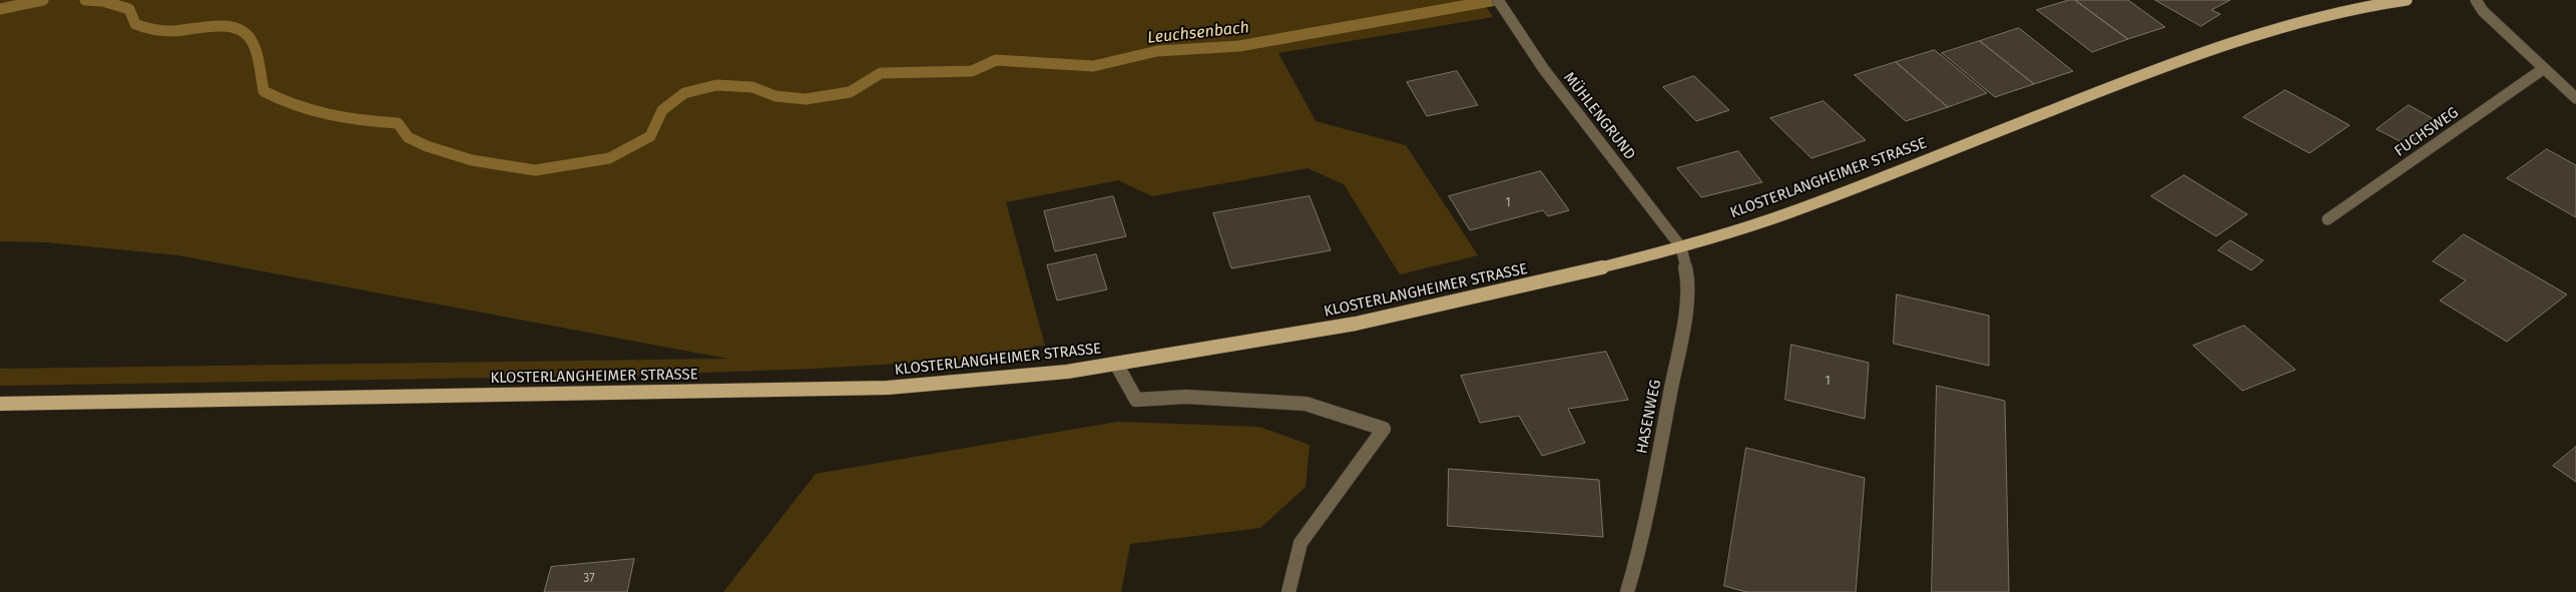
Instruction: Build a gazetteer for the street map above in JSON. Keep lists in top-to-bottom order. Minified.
{"streets":{"main road":["KLOSTERLANGHEIMER STRASSE"],"street":["MÜHLENGRUND","FUCHSWEG","HASENWEG"]},"crossings":[["MÜHLENGRUND","KLOSTERLANGHEIMER STRASSE"],["MÜHLENGRUND","HASENWEG"],["KLOSTERLANGHEIMER STRASSE","HASENWEG"]],"water":["Leuchsenbach"],"house_numbers":["1","1","37"]}
